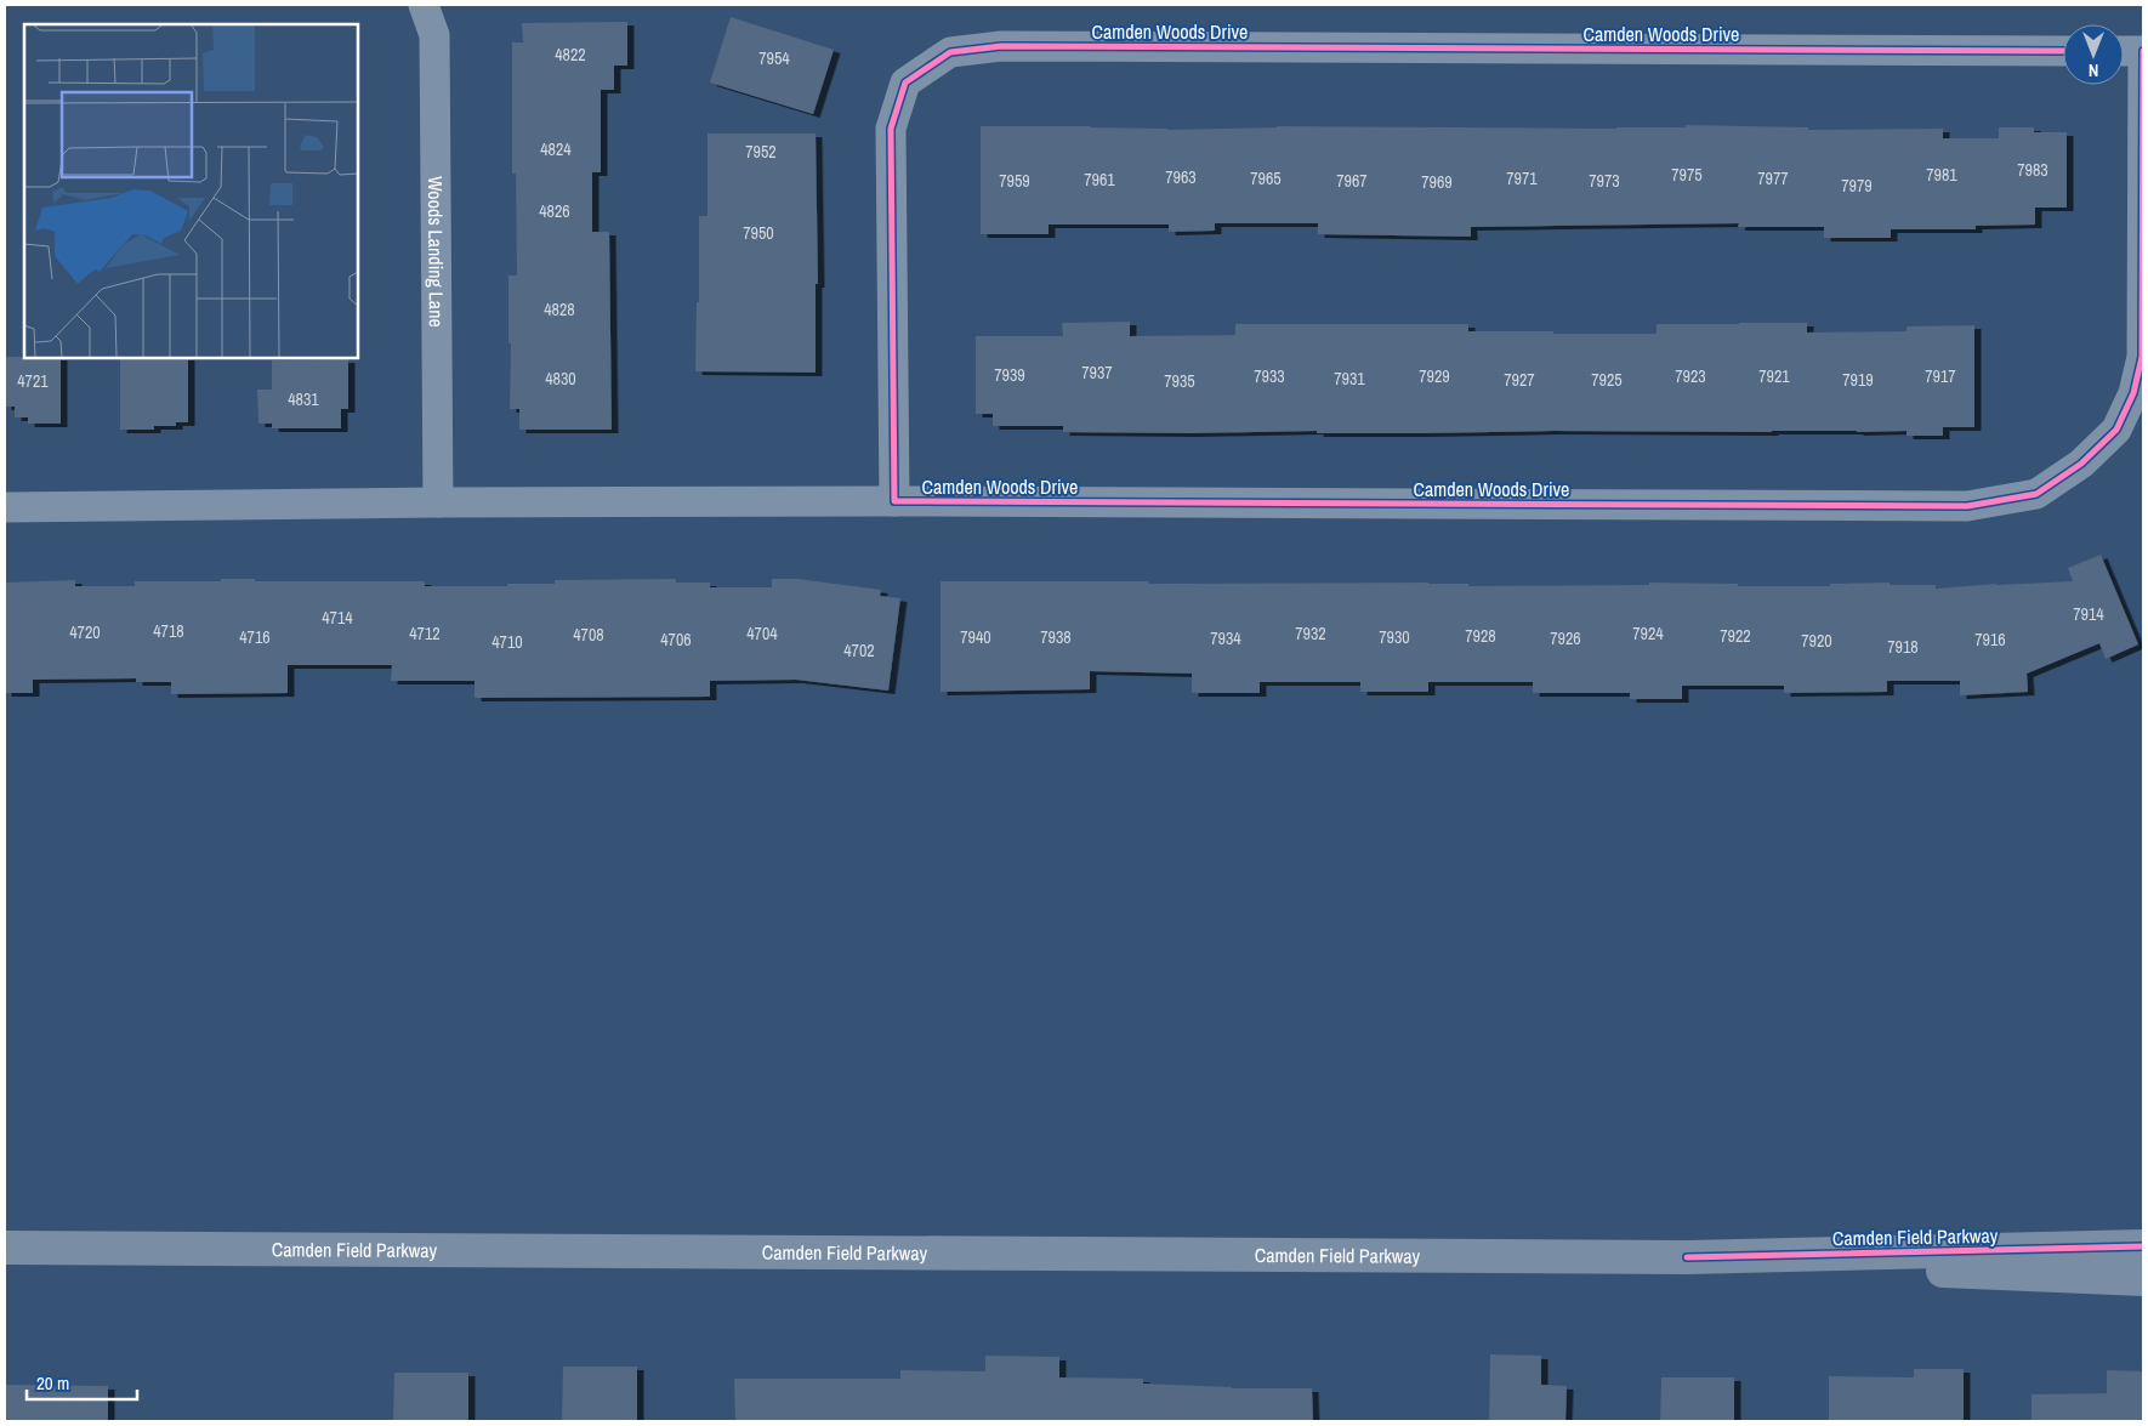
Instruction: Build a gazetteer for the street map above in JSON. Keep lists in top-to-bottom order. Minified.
{"streets":{"street":["Camden Woods Drive","Woods Landing Lane","Camden Field Parkway"]},"house_numbers":["4822","7954","4824","7952","7983","7975","7981","7963","7965","7971","7977","7961","7959","7967","7973","7969","7979","4826","7950","4828","7937","7939","7933","7929","7923","7921","7917","4830","7931","7927","7925","7919","4721","7935","4831","7914","4714","4718","4720","4712","4704","7932","7924","4708","7928","7922","4716","7940","7938","7930","7934","7926","4706","7916","7920","4710","7918","4702"],"scale_bar":"20 m","north":"bottom"}
